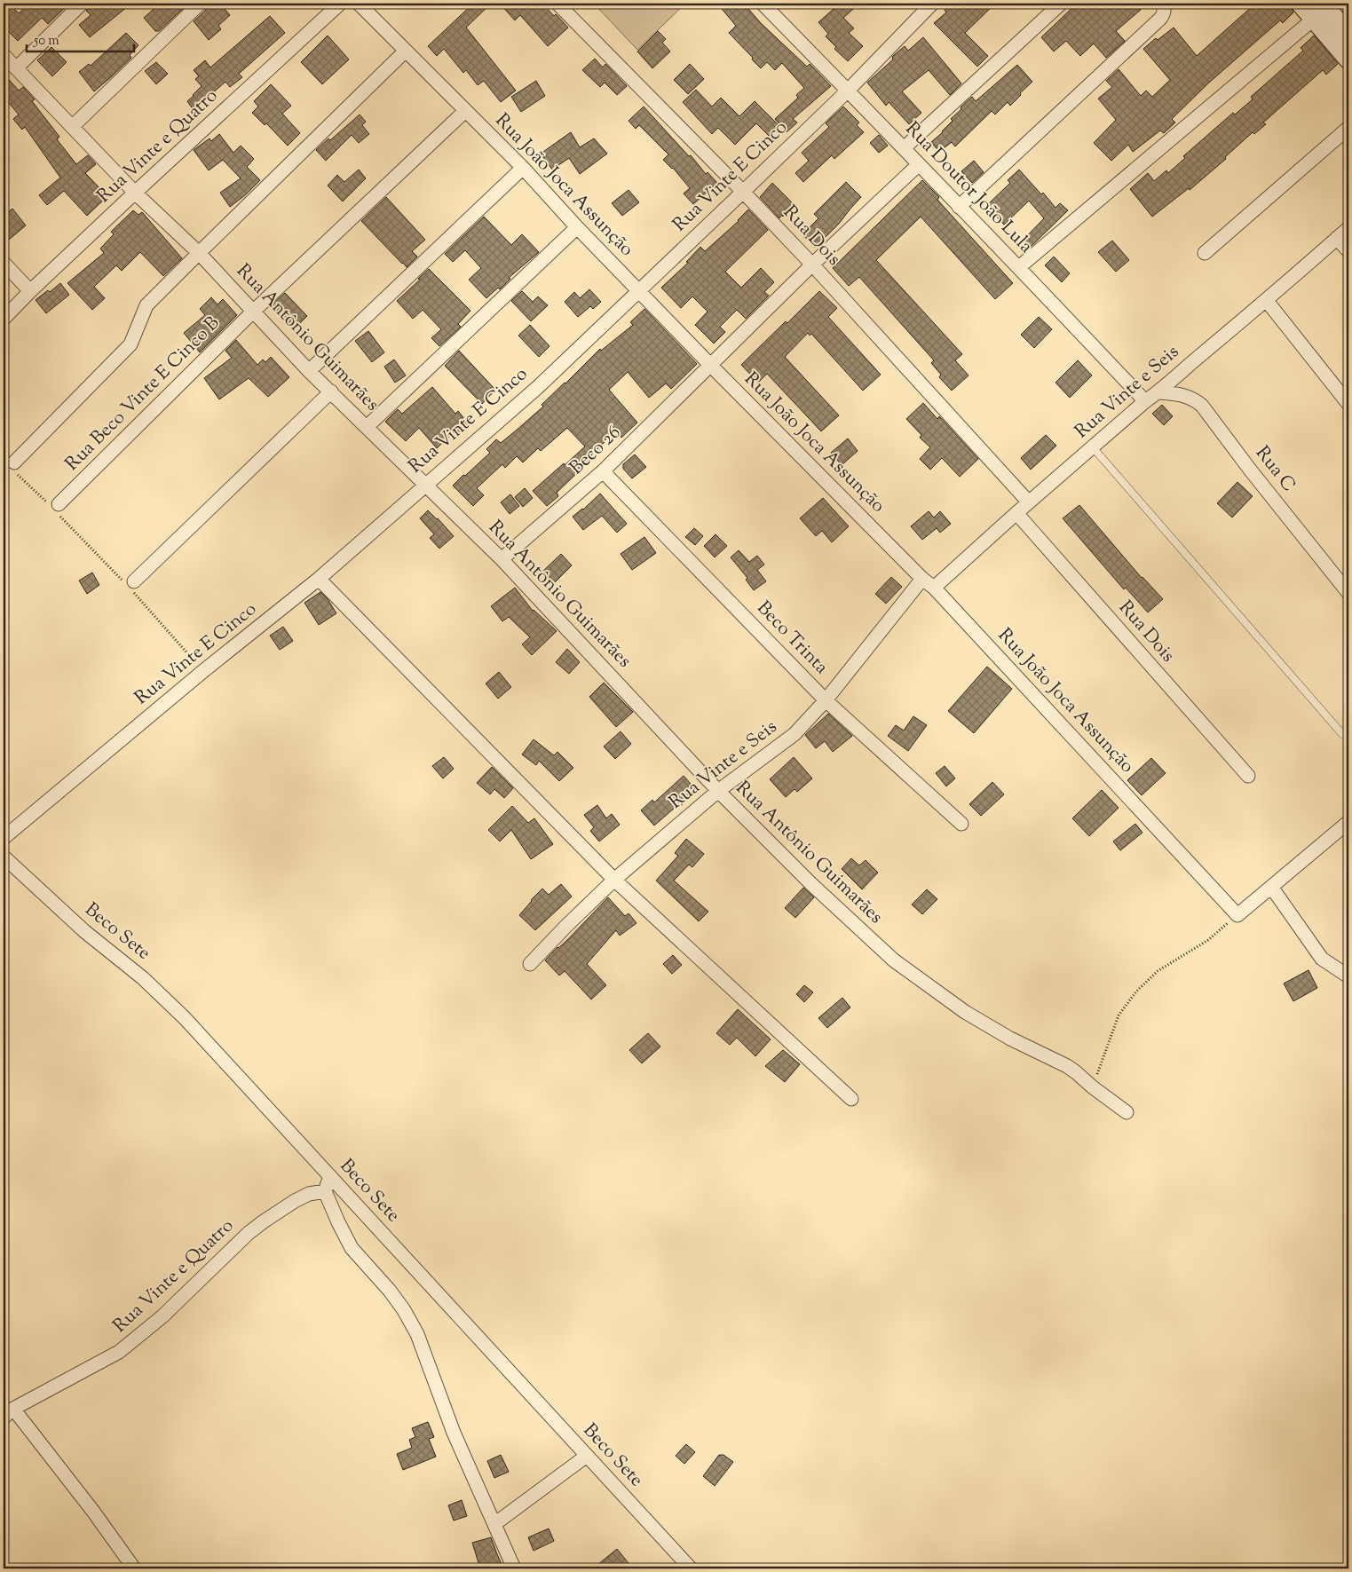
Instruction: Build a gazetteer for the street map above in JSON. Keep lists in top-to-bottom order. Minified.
{"streets":{"street":["Rua Vinte e Quatro","Rua Vinte E Cinco","Rua João Joca Assunção","Rua Doutor João Lula","Rua Dois","Rua Antônio Guimarães","Rua Vinte e Seis","Rua Beco Vinte E Cinco B","Beco 26","Rua C","Beco Trinta","Beco Sete"]},"crossings":[["Rua Vinte e Quatro","Rua Antônio Guimarães"],["Rua Vinte E Cinco","Rua João Joca Assunção"],["Rua Vinte E Cinco","Rua Doutor João Lula"],["Rua Vinte E Cinco","Rua Dois"],["Rua Vinte E Cinco","Rua Antônio Guimarães"],["Rua João Joca Assunção","Rua Vinte e Seis"],["Rua João Joca Assunção","Rua Beco Vinte E Cinco B"],["Rua João Joca Assunção","Beco 26"],["Rua Doutor João Lula","Rua Vinte e Seis"],["Rua Doutor João Lula","Beco 26"],["Rua Dois","Rua Vinte e Seis"],["Rua Dois","Beco 26"],["Rua Antônio Guimarães","Rua Vinte e Seis"],["Rua Antônio Guimarães","Rua Beco Vinte E Cinco B"],["Rua Antônio Guimarães","Beco 26"],["Rua Vinte e Seis","Rua C"],["Rua Vinte e Seis","Beco Trinta"],["Beco 26","Beco Trinta"]],"scale_bar":"50 m"}
